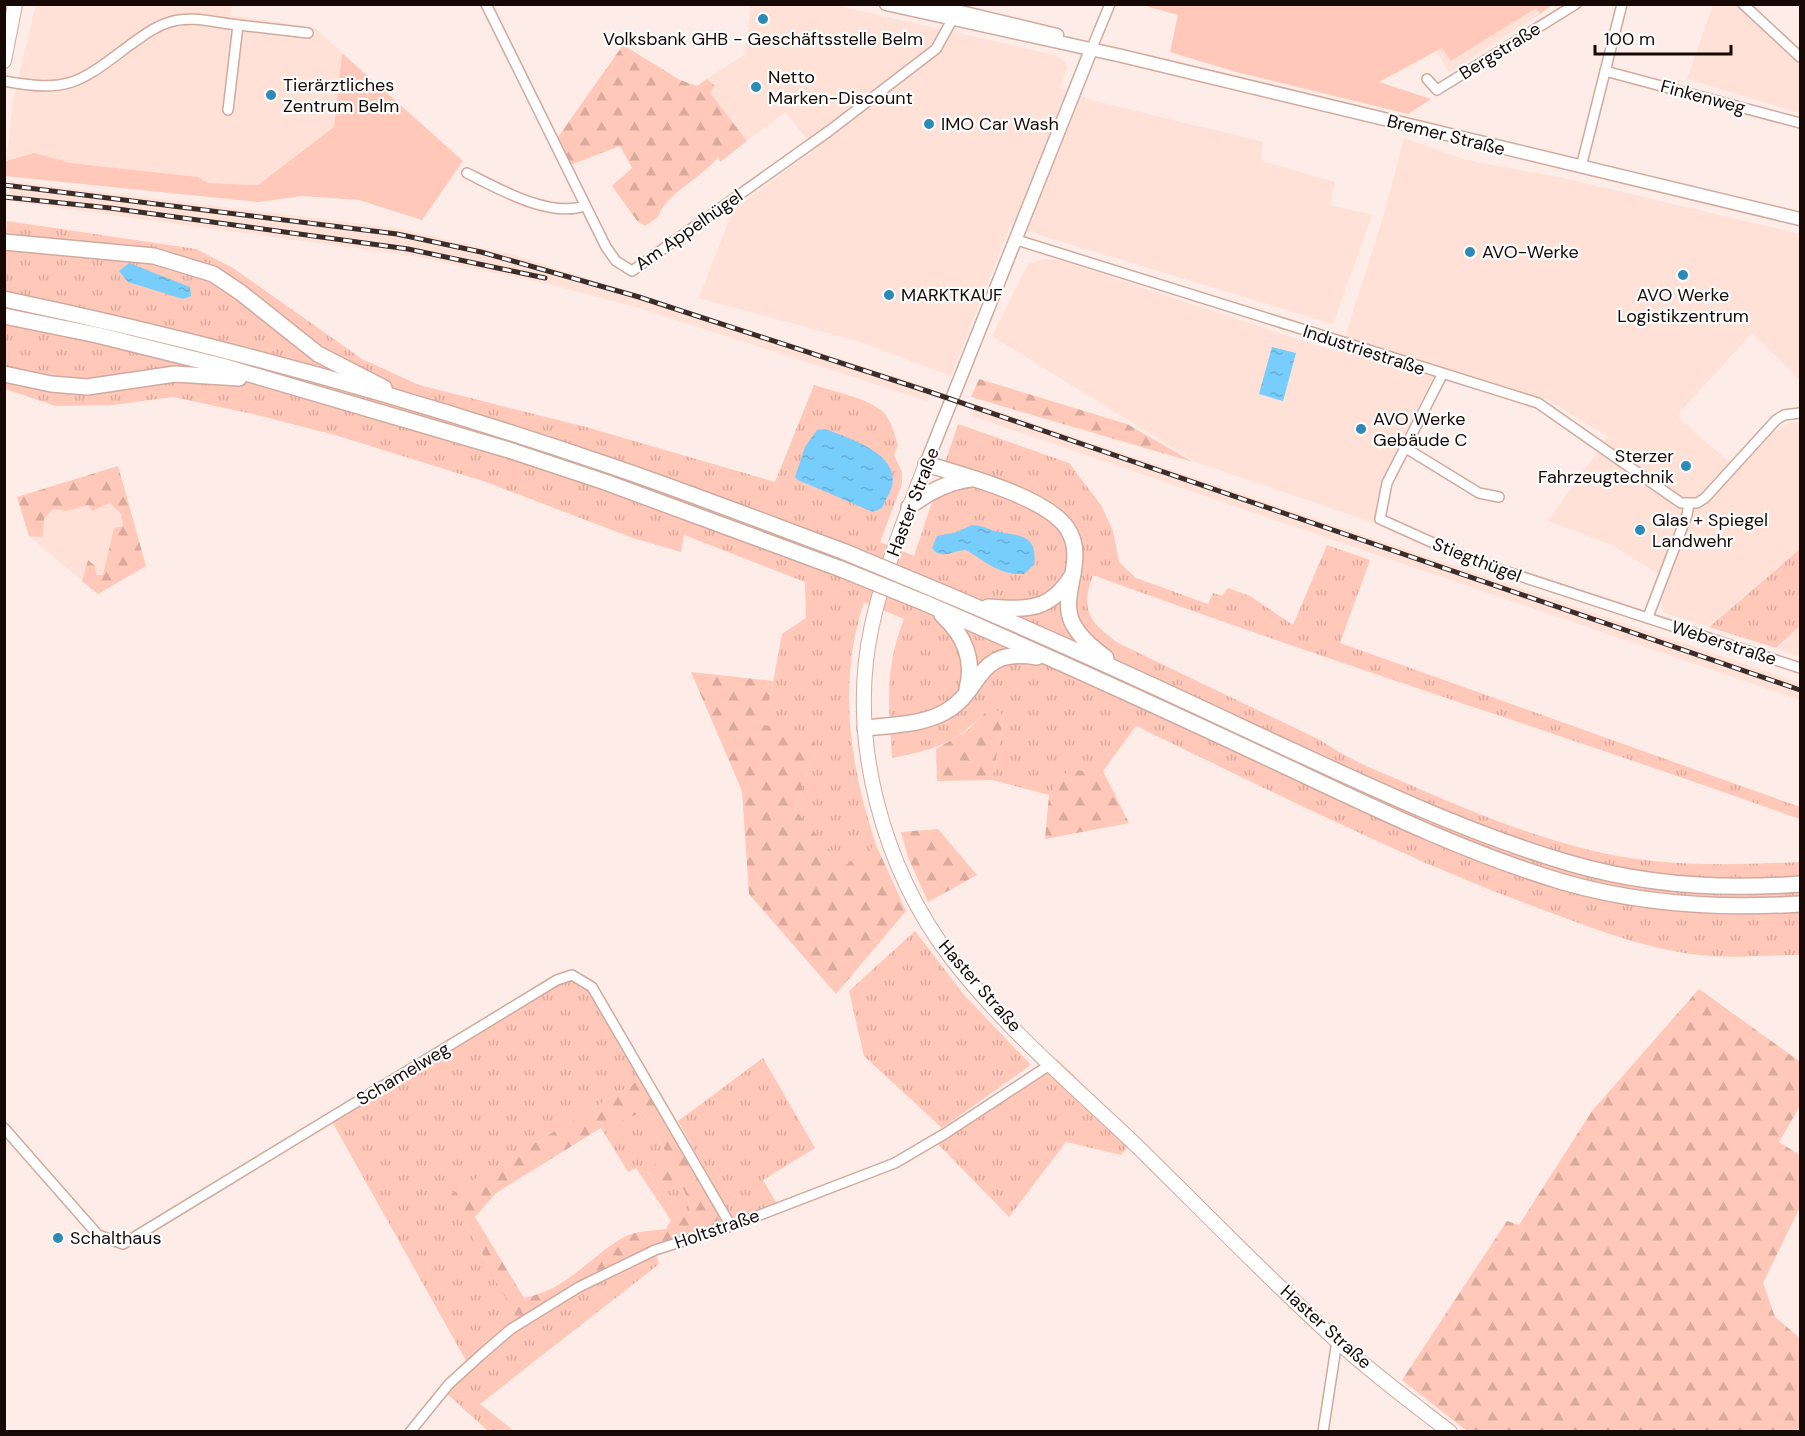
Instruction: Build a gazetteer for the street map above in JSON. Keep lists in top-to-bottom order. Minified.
{"streets":{"main road":["Haster Straße"],"street":["Bergstraße","Finkenweg","Bremer Straße","Am Appelhügel","Industriestraße","Stiegthügel","Weberstraße","Schamelweg","Holtstraße"]},"crossings":[["Bremer Straße","Am Appelhügel"],["Bremer Straße","Haster Straße"],["Industriestraße","Haster Straße"],["Industriestraße","Stiegthügel"],["Haster Straße","Holtstraße"],["Stiegthügel","Weberstraße"],["Schamelweg","Holtstraße"]],"places":["Volksbank GHB - Geschäftsstelle Belm","Netto Marken-Discount","Tierärztliches Zentrum Belm","IMO Car Wash","AVO-Werke","AVO Werke Logistikzentrum","MARKTKAUF","AVO Werke Gebäude C","Sterzer Fahrzeugtechnik","Glas + Spiegel Landwehr","Schalthaus"],"scale_bar":"100 m"}
